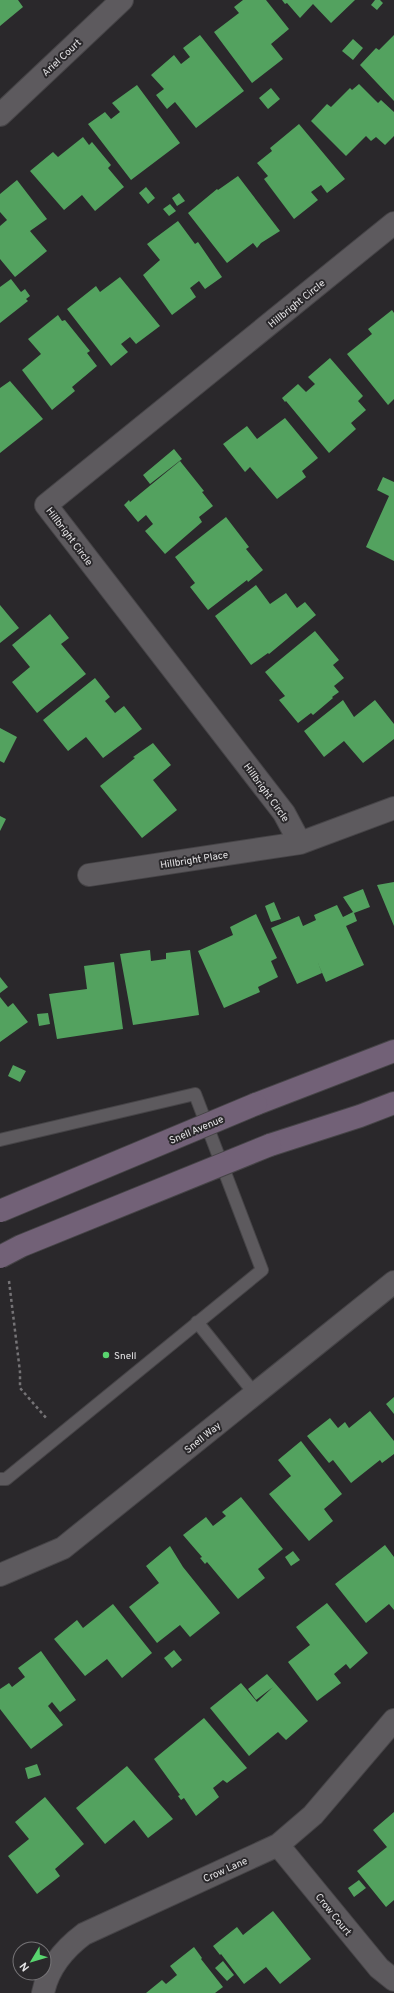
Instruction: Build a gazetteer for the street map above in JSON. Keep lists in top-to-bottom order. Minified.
{"streets":{"main road":["Snell Avenue"],"street":["Ariel Court","Hillbright Circle","Hillbright Place","Snell Way","Crow Lane","Crow Court"]},"crossings":[["Hillbright Circle","Hillbright Place"],["Crow Lane","Crow Court"]],"places":["Snell"],"north":"bottom left"}
